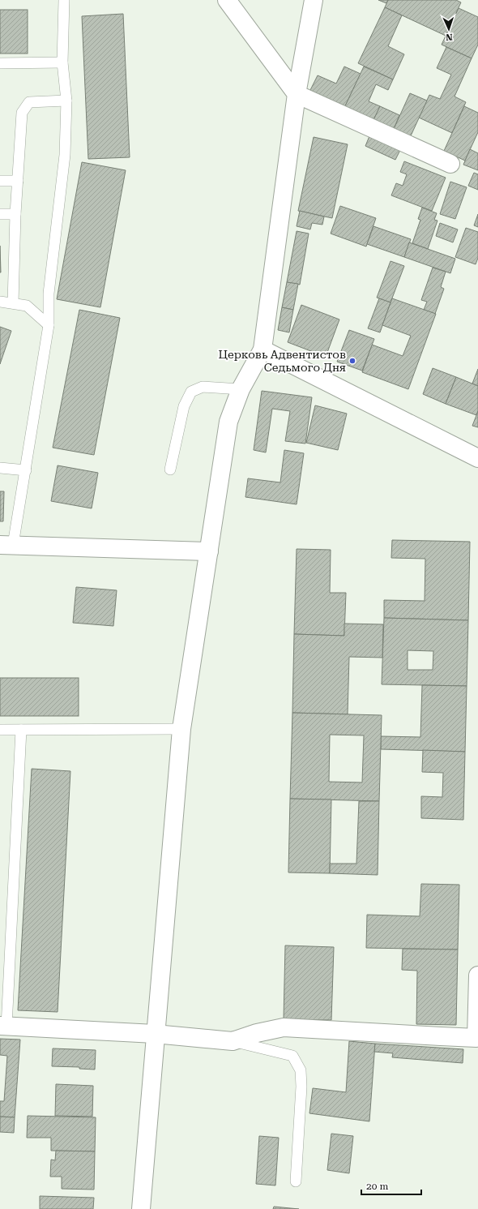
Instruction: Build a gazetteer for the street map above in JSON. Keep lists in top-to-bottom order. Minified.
{"places":["Церковь Адвентистов Седьмого Дня"],"scale_bar":"20 m","north":"bottom"}
